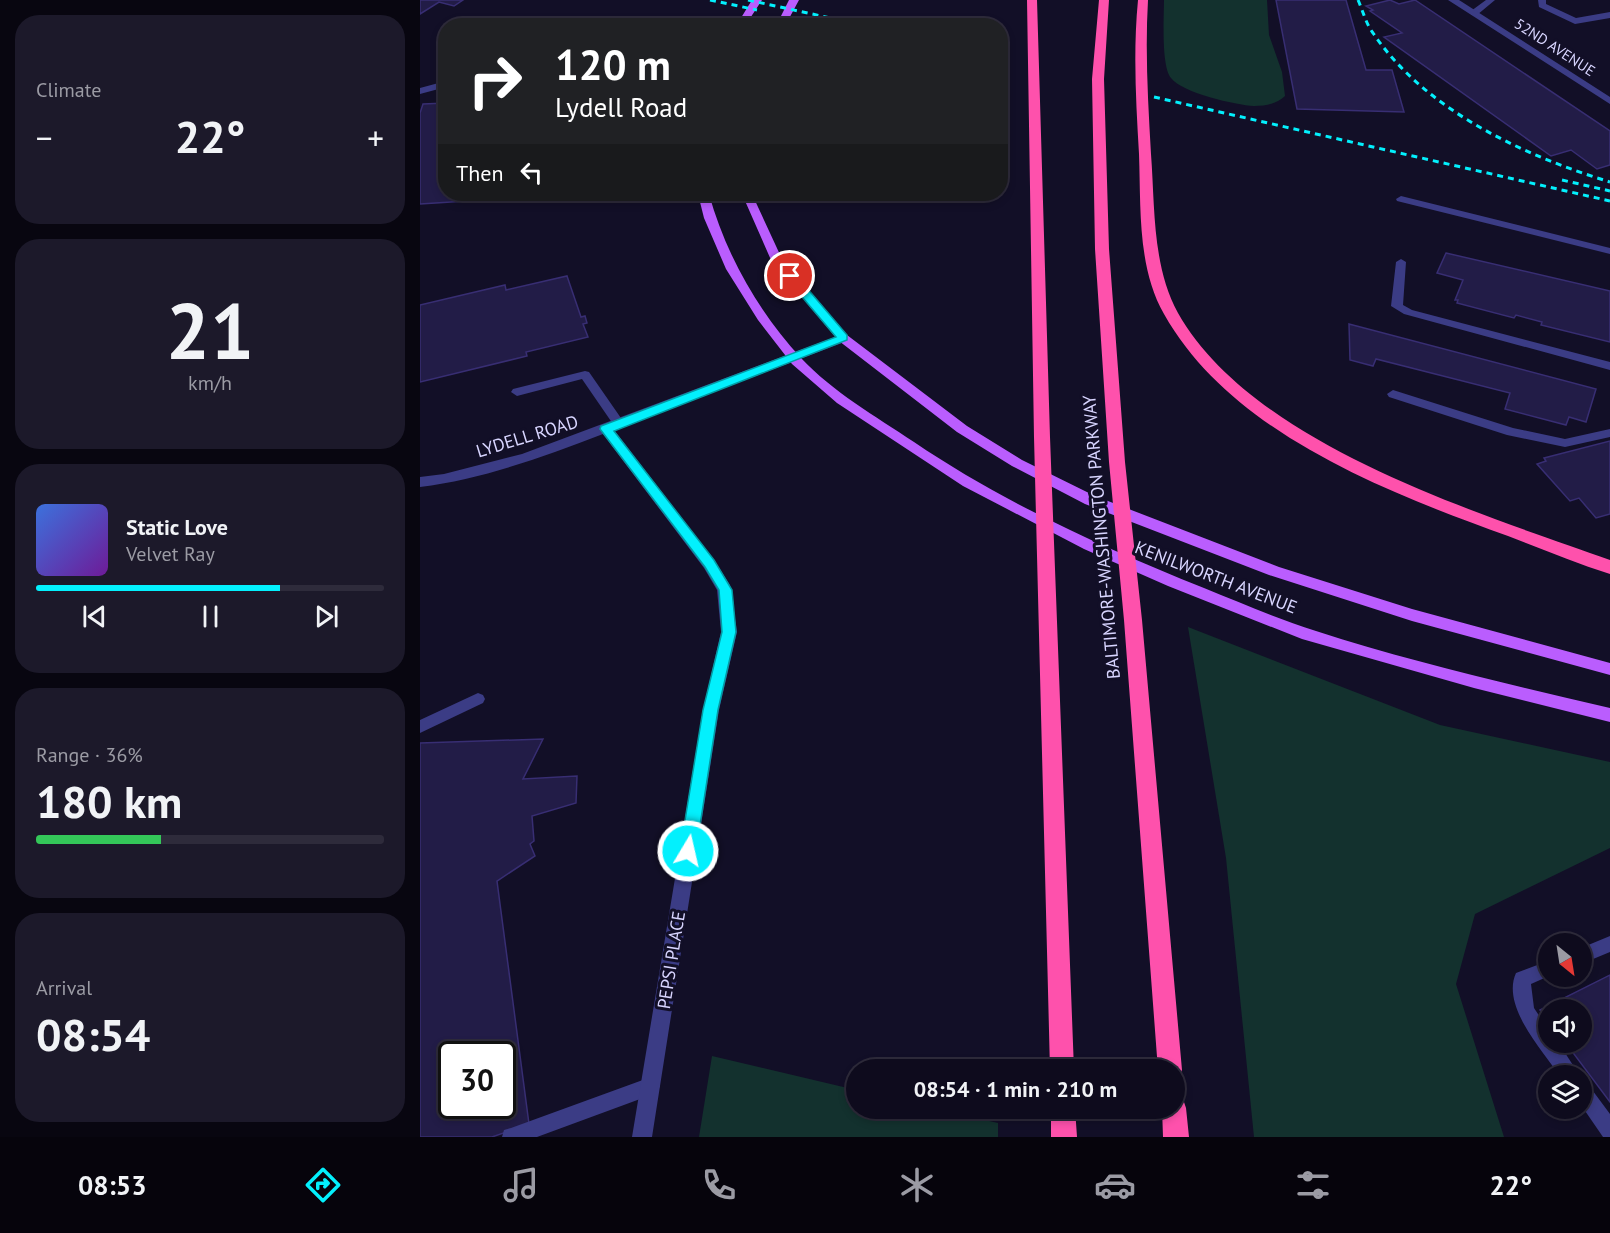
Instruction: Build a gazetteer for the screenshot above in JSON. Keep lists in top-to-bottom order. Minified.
{"streets":{"highway":["BALTIMORE-WASHINGTON PARKWAY"],"main road":["KENILWORTH AVENUE"],"street":["52ND AVENUE","LYDELL ROAD","PEPSI PLACE"]},"crossings":[["LYDELL ROAD","KENILWORTH AVENUE"],["LYDELL ROAD","PEPSI PLACE"]],"north":"bottom right","page":{"tile":["Climate",["21","km/h"],["Range · 36%","180 km"],["Arrival","08:54"]],"turn":["120 m","Lydell Road"],"heat":["−","22°","+"],"then":"Then","song":["Static Love","Velvet Ray"],"limit":"30","trip":"08:54 · 1 min · 210 m","tabs":["08:53","22°"]}}
